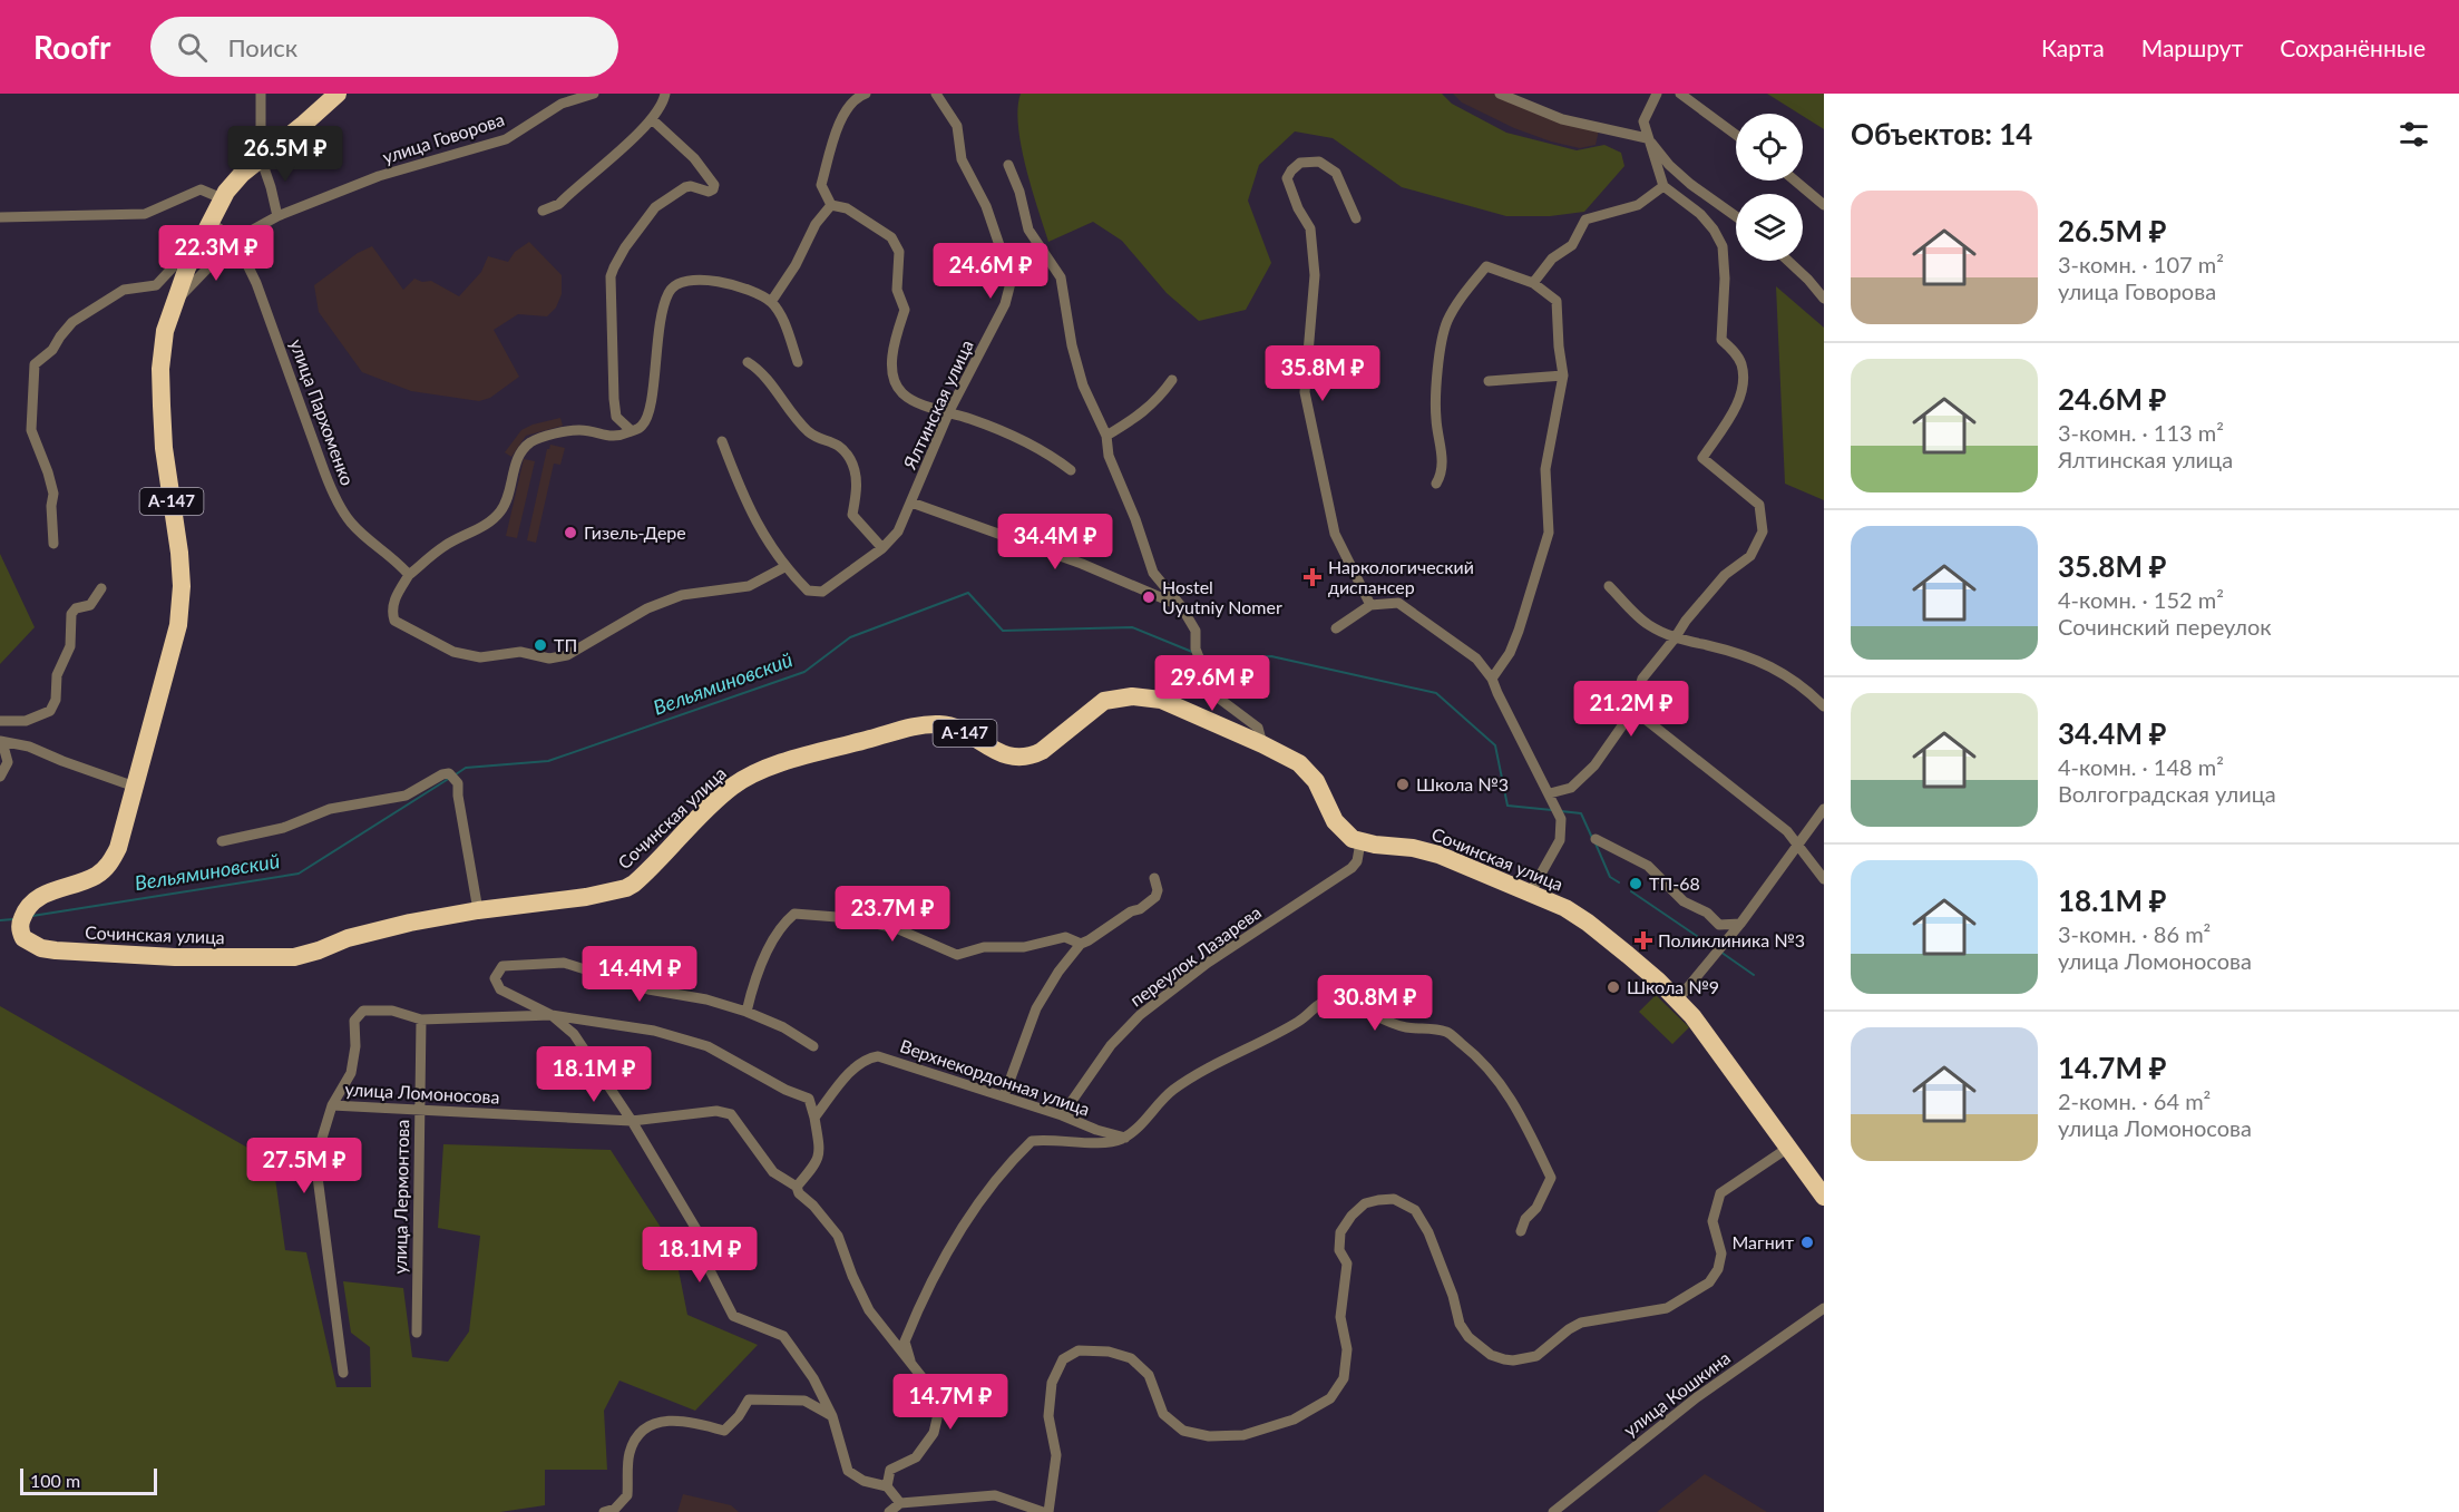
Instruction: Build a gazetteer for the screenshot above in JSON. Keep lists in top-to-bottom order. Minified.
{"streets":{"highway":["А-147","Сочинская улица"],"street":["улица Говорова","Ялтинская улица","улица Пархоменко","переулок Лазарева","Верхнекордонная улица","улица Ломоносова","улица Лермонтова","улица Кошкина"]},"crossings":[["улица Говорова","улица Пархоменко"],["улица Говорова","Сочинская улица"],["Сочинская улица","переулок Лазарева"],["переулок Лазарева","Верхнекордонная улица"],["улица Ломоносова","улица Лермонтова"]],"water":["Вельяминовский"],"places":{"other":["Гизель-Дере","Hostel Uyutniy Nomer","ТП","Школа №3","ТП-68","Школа №9","Магнит"],"health":["Наркологический диспансер","Поликлиника №3"]},"scale_bar":"100 m","page":{"header":"Roofr","search":"Поиск","nav":["Карта","Маршрут","Сохранённые"],"heading":"Объектов: 14","price":["26.5M ₽","22.3M ₽","24.6M ₽","35.8M ₽","34.4M ₽","29.6M ₽","21.2M ₽","23.7M ₽","14.4M ₽","30.8M ₽","18.1M ₽","27.5M ₽","18.1M ₽","14.7M ₽"],"list":[{"name":"26.5M ₽","note":"3-комн. · 107 m² · улица Говорова"},{"name":"24.6M ₽","note":"3-комн. · 113 m² · Ялтинская улица"},{"name":"35.8M ₽","note":"4-комн. · 152 m² · Сочинский переулок"},{"name":"34.4M ₽","note":"4-комн. · 148 m² · Волгоградская улица"},{"name":"18.1M ₽","note":"3-комн. · 86 m² · улица Ломоносова"},{"name":"14.7M ₽","note":"2-комн. · 64 m² · улица Ломоносова"}],"scale":"100 m"}}
